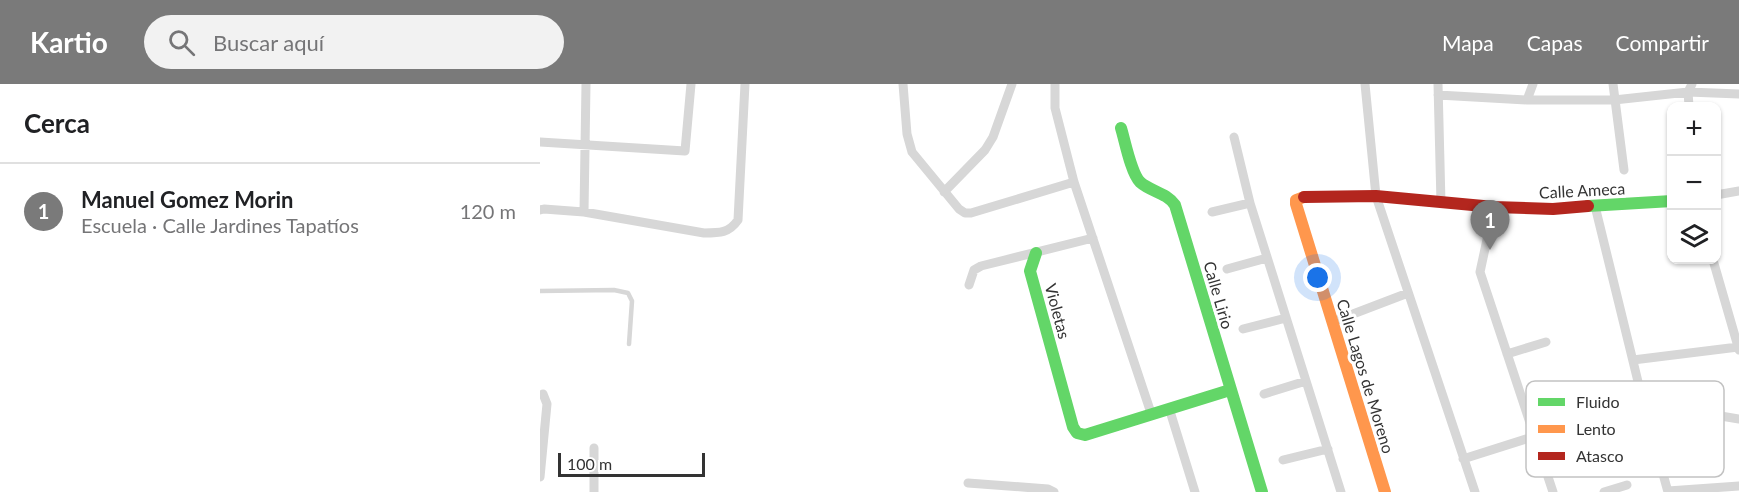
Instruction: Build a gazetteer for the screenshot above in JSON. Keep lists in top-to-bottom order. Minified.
{"streets":{"street":["Calle Ameca","Calle Lirio","Violetas","Calle Lagos de Moreno"]},"crossings":[["Calle Ameca","Calle Lagos de Moreno"]],"legend":["Fluido","Lento","Atasco"],"scale_bar":"100 m","page":{"header":"Kartio","search":"Buscar aquí","nav":["Mapa","Capas","Compartir"],"heading":"Cerca","map_buttons":["+","−"],"list":[{"mark":"1","name":"Manuel Gomez Morin","note":"Escuela · Calle Jardines Tapatíos","value":"120 m"}],"pins":"1","scale":"100 m"}}
